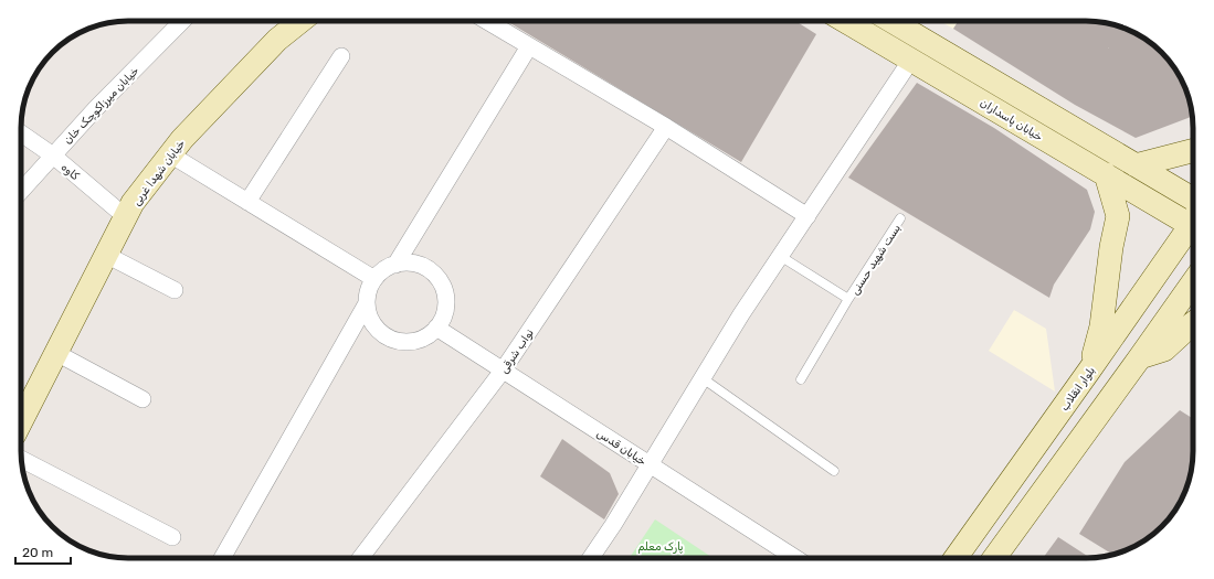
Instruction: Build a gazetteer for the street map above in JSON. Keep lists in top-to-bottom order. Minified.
{"streets":{"main road":["خیابان پاسداران","خیابان شهدا غربی","بلوار انقلاب"],"street":["خیابان میرزاکوچک خان","کاوه","نواب شرقی","خیابان قدس"],"lane":["بست شهید حسنی"]},"crossings":[["خیابان میرزاکوچک خان","کاوه"],["کاوه","خیابان شهدا غربی"],["نواب شرقی","خیابان قدس"]],"parks":["پارک معلم"],"scale_bar":"20 m"}
